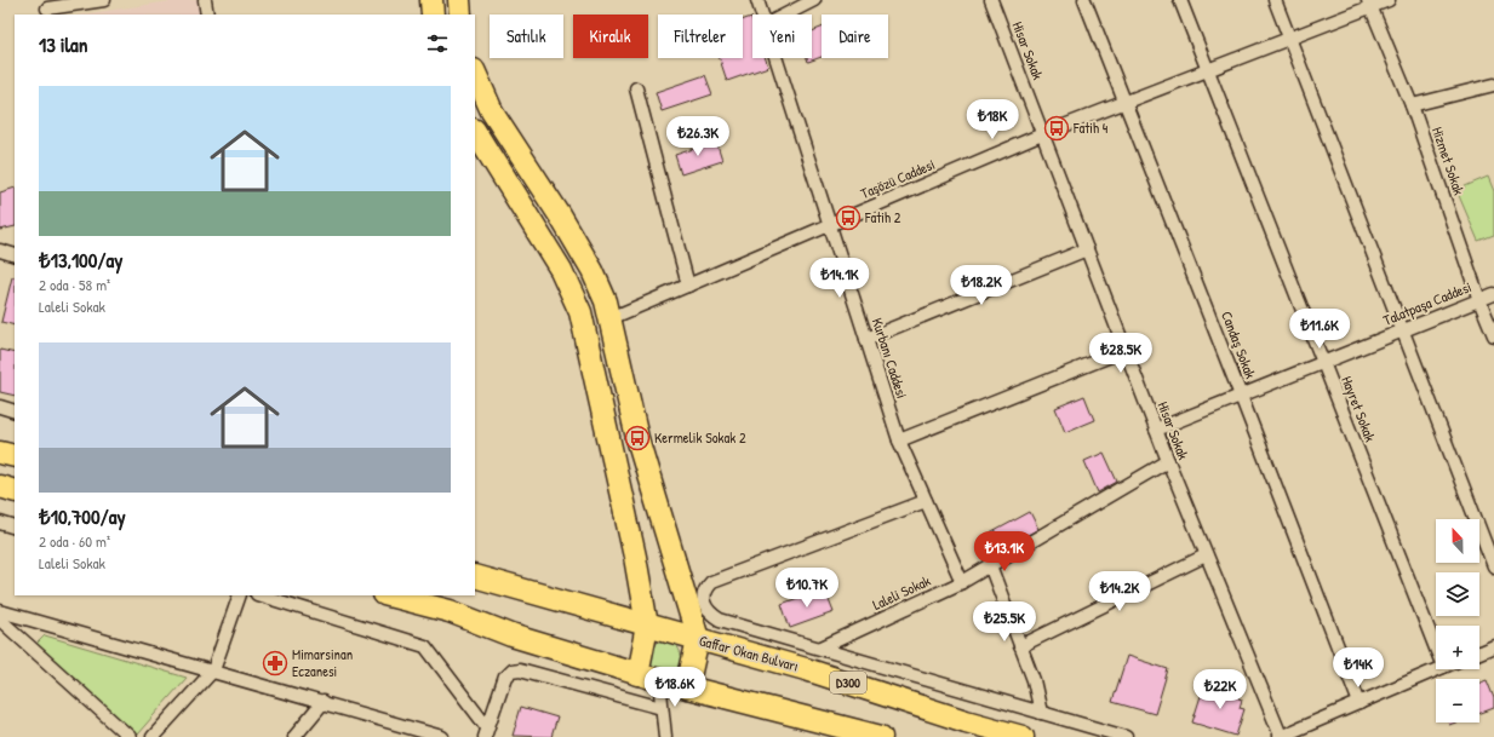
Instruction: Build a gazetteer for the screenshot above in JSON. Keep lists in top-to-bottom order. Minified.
{"streets":{"highway":["Gaffar Okan Bulvarı","D300"],"street":["Hisar Sokak","Hizmet Sokak","Taşözü Caddesi","Talatpaşa Caddesi","Candaş Sokak","Kurbanı Caddesi","Hayret Sokak","Laleli Sokak"]},"crossings":[["Hisar Sokak","Taşözü Caddesi"],["Hisar Sokak","Talatpaşa Caddesi"],["Hisar Sokak","Laleli Sokak"],["Hizmet Sokak","Taşözü Caddesi"],["Hizmet Sokak","Talatpaşa Caddesi"],["Taşözü Caddesi","Candaş Sokak"],["Taşözü Caddesi","Kurbanı Caddesi"],["Taşözü Caddesi","Hayret Sokak"],["Talatpaşa Caddesi","Candaş Sokak"],["Talatpaşa Caddesi","Hayret Sokak"],["Kurbanı Caddesi","Laleli Sokak"]],"places":{"bus stop":["Fatih 4","Fatih 2","Kermelik Sokak 2"],"pharmacy":["Mimarsinan Eczanesi"]},"north":"top","page":{"chip":["Satılık","Kiralık","Filtreler","Yeni","Daire"],"heading":"13 ilan","list":[{"name":"₺13,100/ay","note":"2 oda · 58 m² · Laleli Sokak"},{"name":"₺10,700/ay","note":"2 oda · 60 m² · Laleli Sokak"}],"price":["₺18K","₺26.3K","₺14.1K","₺18.2K","₺11.6K","₺28.5K","₺13.1K","₺10.7K","₺14.2K","₺25.5K","₺14K","₺18.6K","₺22K"],"map_buttons":["+","−"]}}
